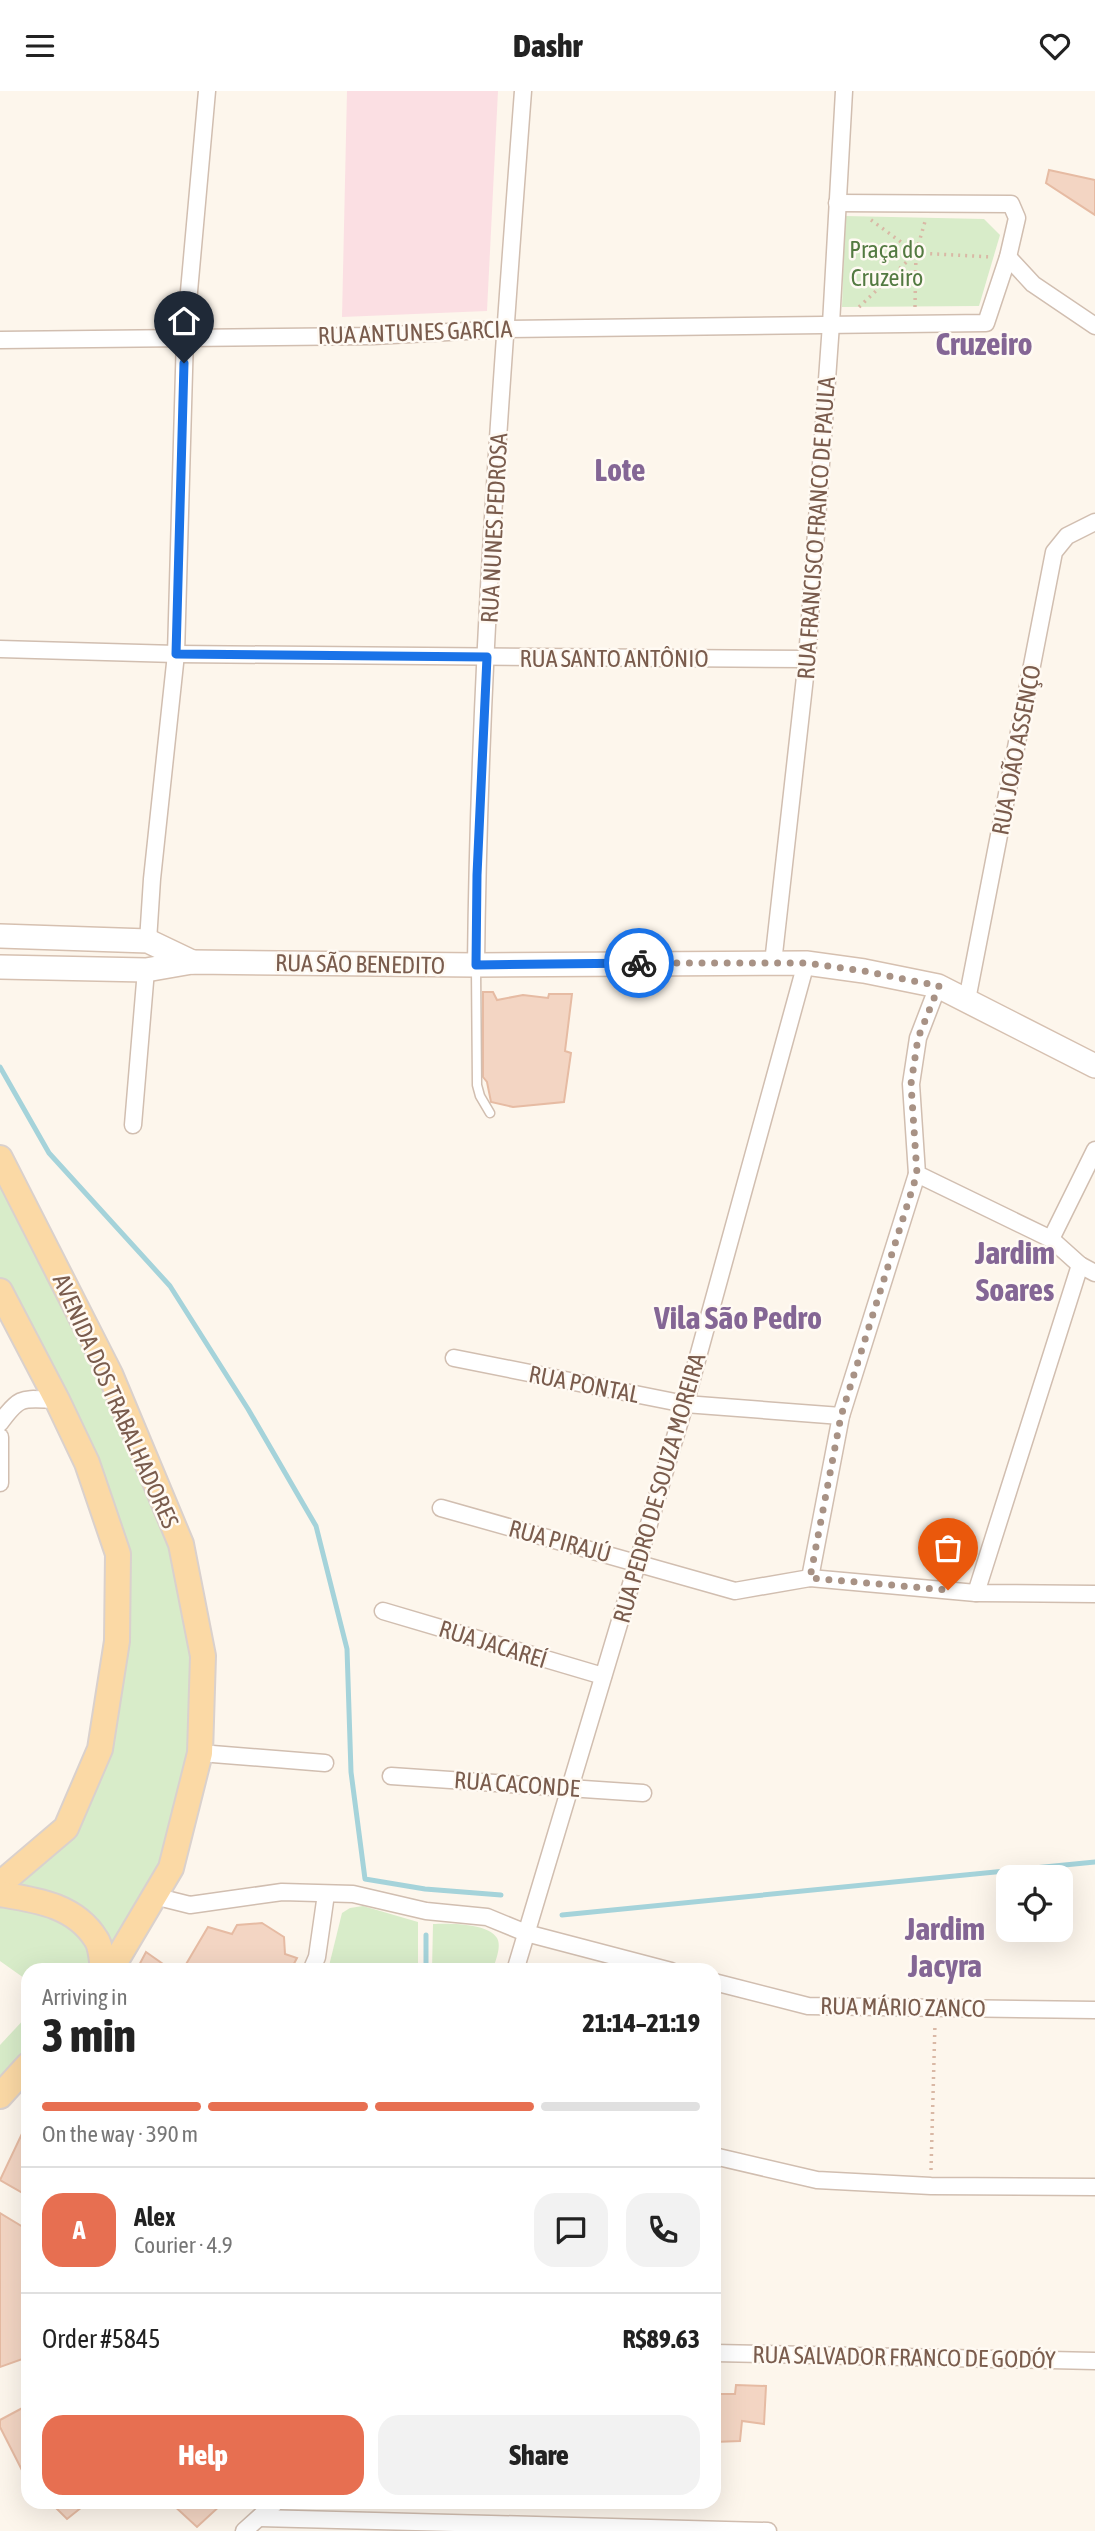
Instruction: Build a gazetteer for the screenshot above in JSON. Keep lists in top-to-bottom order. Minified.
{"streets":{"main road":["RUA SÃO BENEDITO","AVENIDA DOS TRABALHADORES"],"street":["RUA ANTUNES GARCIA","RUA NUNES PEDROSA","RUA FRANCISCO FRANCO DE PAULA","RUA SANTO ANTÔNIO","RUA JOÃO ASSENÇO","RUA PONTAL","RUA PEDRO DE SOUZA MOREIRA","RUA PIRAJÚ","RUA JACAREÍ","RUA CACONDE","RUA MÁRIO ZANCO","RUA SALVADOR FRANCO DE GODÓY"]},"crossings":[["RUA ANTUNES GARCIA","RUA NUNES PEDROSA"],["RUA ANTUNES GARCIA","RUA FRANCISCO FRANCO DE PAULA"],["RUA NUNES PEDROSA","RUA SANTO ANTÔNIO"],["RUA NUNES PEDROSA","RUA SÃO BENEDITO"],["RUA FRANCISCO FRANCO DE PAULA","RUA SANTO ANTÔNIO"],["RUA FRANCISCO FRANCO DE PAULA","RUA SÃO BENEDITO"],["RUA JOÃO ASSENÇO","RUA SÃO BENEDITO"],["RUA SÃO BENEDITO","RUA PEDRO DE SOUZA MOREIRA"],["RUA PONTAL","RUA PEDRO DE SOUZA MOREIRA"],["RUA PEDRO DE SOUZA MOREIRA","RUA PIRAJÚ"],["RUA PEDRO DE SOUZA MOREIRA","RUA JACAREÍ"],["RUA PEDRO DE SOUZA MOREIRA","RUA CACONDE"]],"districts":["Cruzeiro","Lote","Jardim Soares","Vila São Pedro","Jardim Jacyra"],"parks":["Praça do Cruzeiro"],"page":{"header":"Dashr","heading":["3 min","Arriving in","21:14–21:19"],"panel":["Alex","Courier · 4.9","Order #5845","R$89.63"],"bar":"On the way · 390 m","round":"A","buttons":["Help","Share"]}}
